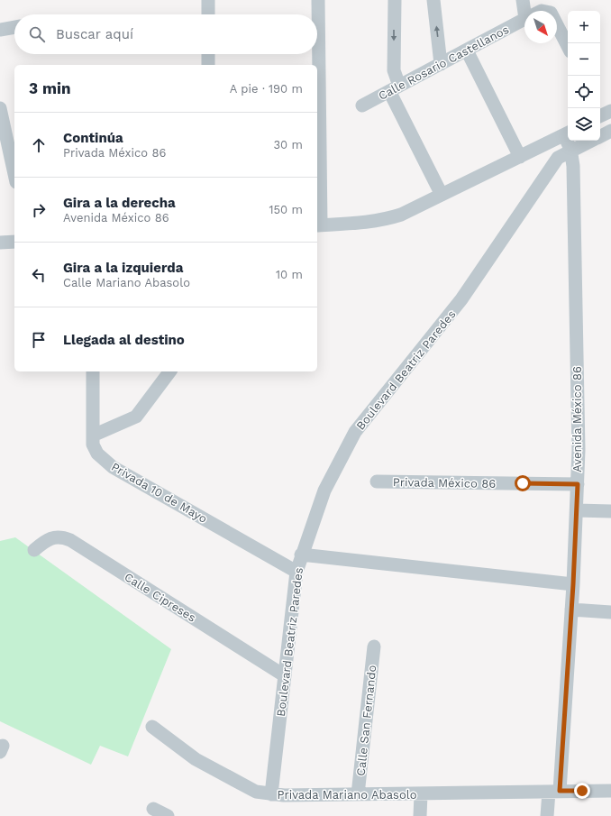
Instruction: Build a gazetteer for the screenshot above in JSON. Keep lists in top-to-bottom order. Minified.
{"streets":{"street":["Calle Rosario Castellanos","Boulevard Beatriz Paredes","Avenida México 86","Privada México 86","Privada 10 de Mayo","Calle Cipreses","Calle San Fernando","Privada Mariano Abasolo"]},"crossings":[["Boulevard Beatriz Paredes","Avenida México 86"],["Boulevard Beatriz Paredes","Privada 10 de Mayo"],["Boulevard Beatriz Paredes","Calle Cipreses"],["Boulevard Beatriz Paredes","Privada Mariano Abasolo"],["Avenida México 86","Privada México 86"],["Avenida México 86","Privada Mariano Abasolo"],["Calle San Fernando","Privada Mariano Abasolo"]],"north":"bottom right","page":{"map_buttons":["+","−"],"search":"Buscar aquí","heading":["3 min","A pie · 190 m"],"list":[["Continúa","Privada México 86","30 m"],["Gira a la derecha","Avenida México 86","150 m"],["Gira a la izquierda","Calle Mariano Abasolo","10 m"],"Llegada al destino"]}}
